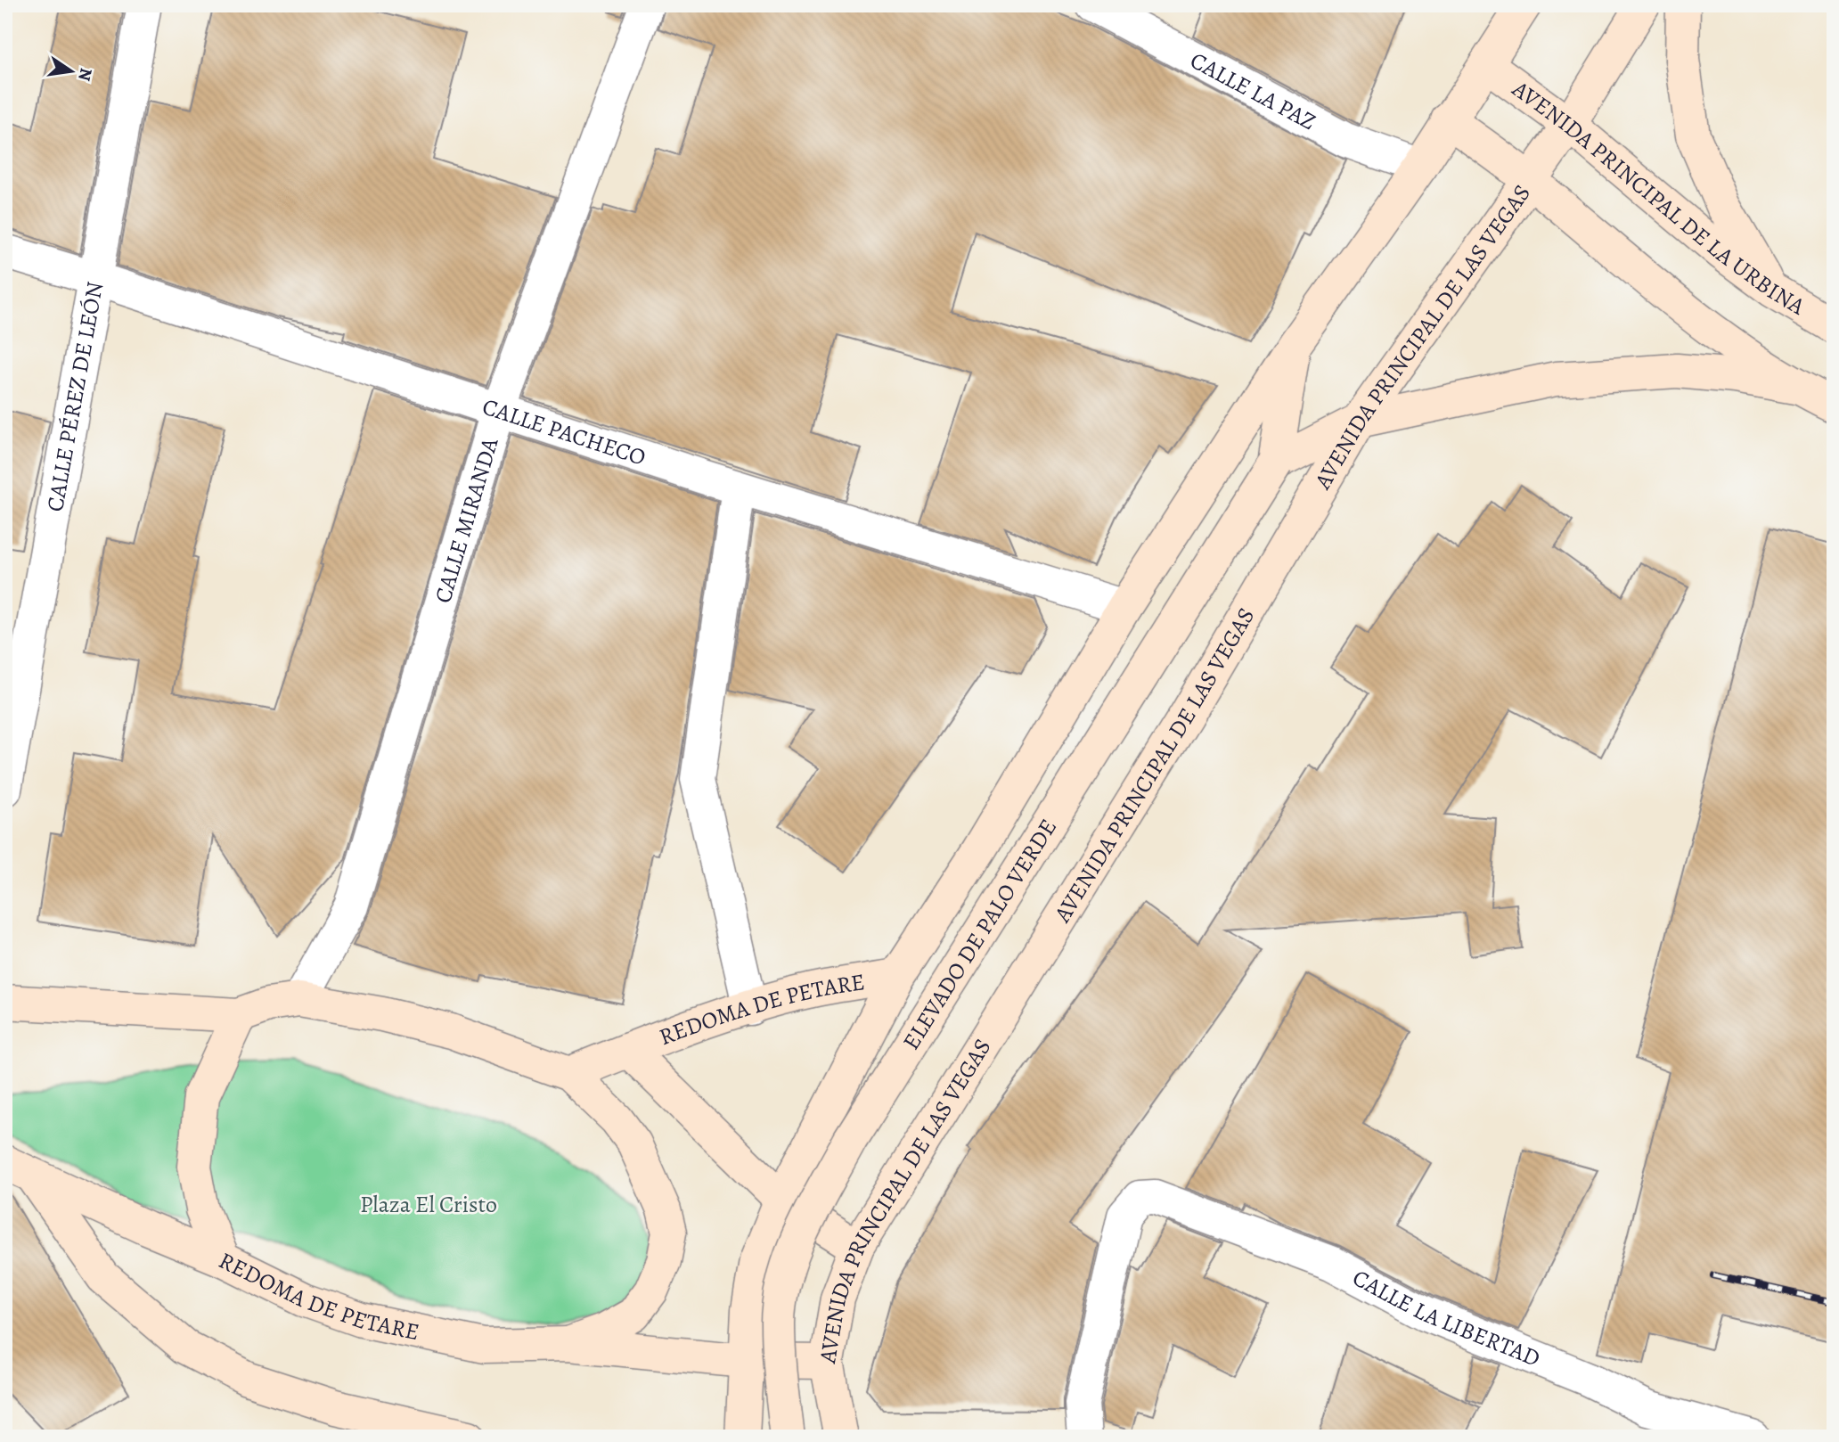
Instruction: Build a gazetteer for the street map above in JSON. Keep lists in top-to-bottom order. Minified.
{"streets":{"street":["CALLE LA PAZ","AVENIDA PRINCIPAL DE LA URBINA","AVENIDA PRINCIPAL DE LAS VEGAS","CALLE PÉREZ DE LEÓN","CALLE PACHECO","CALLE MIRANDA","ELEVADO DE PALO VERDE","REDOMA DE PETARE","CALLE LA LIBERTAD"]},"crossings":[["AVENIDA PRINCIPAL DE LA URBINA","AVENIDA PRINCIPAL DE LAS VEGAS"],["AVENIDA PRINCIPAL DE LAS VEGAS","REDOMA DE PETARE"],["CALLE PÉREZ DE LEÓN","CALLE PACHECO"],["CALLE PACHECO","CALLE MIRANDA"],["CALLE MIRANDA","REDOMA DE PETARE"]],"parks":["Plaza El Cristo"],"north":"right"}
